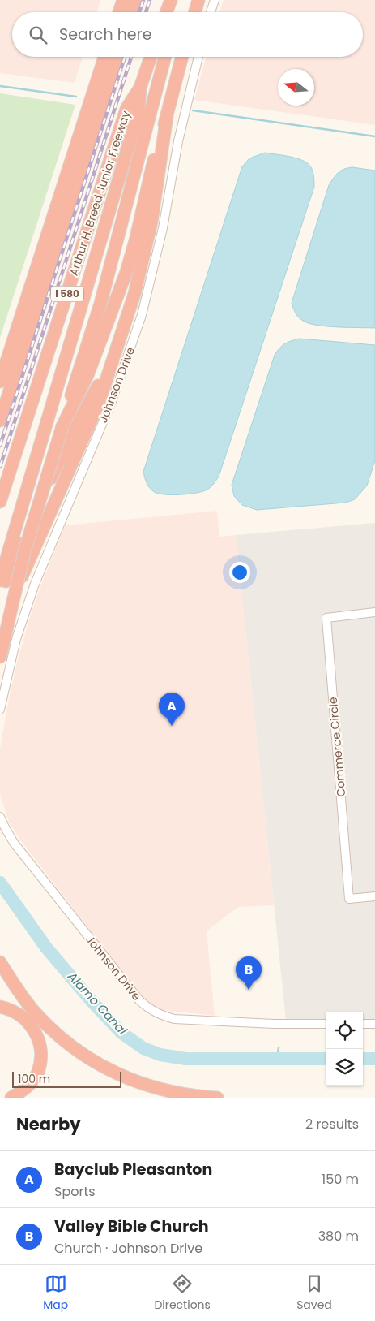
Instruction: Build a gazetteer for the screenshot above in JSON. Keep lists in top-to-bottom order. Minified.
{"streets":{"highway":["Arthur H. Breed Junior Freeway","I 580"],"street":["Johnson Drive","Commerce Circle"]},"water":["Alamo Canal"],"scale_bar":"100 m","north":"left","page":{"search":"Search here","pins":["A","B"],"scale":"100 m","heading":["Nearby","2 results"],"list":[{"mark":"A","name":"Bayclub Pleasanton","note":"Sports","value":"150 m"},{"mark":"B","name":"Valley Bible Church","note":"Church · Johnson Drive","value":"380 m"}],"nav":["Map","Directions","Saved"]}}
